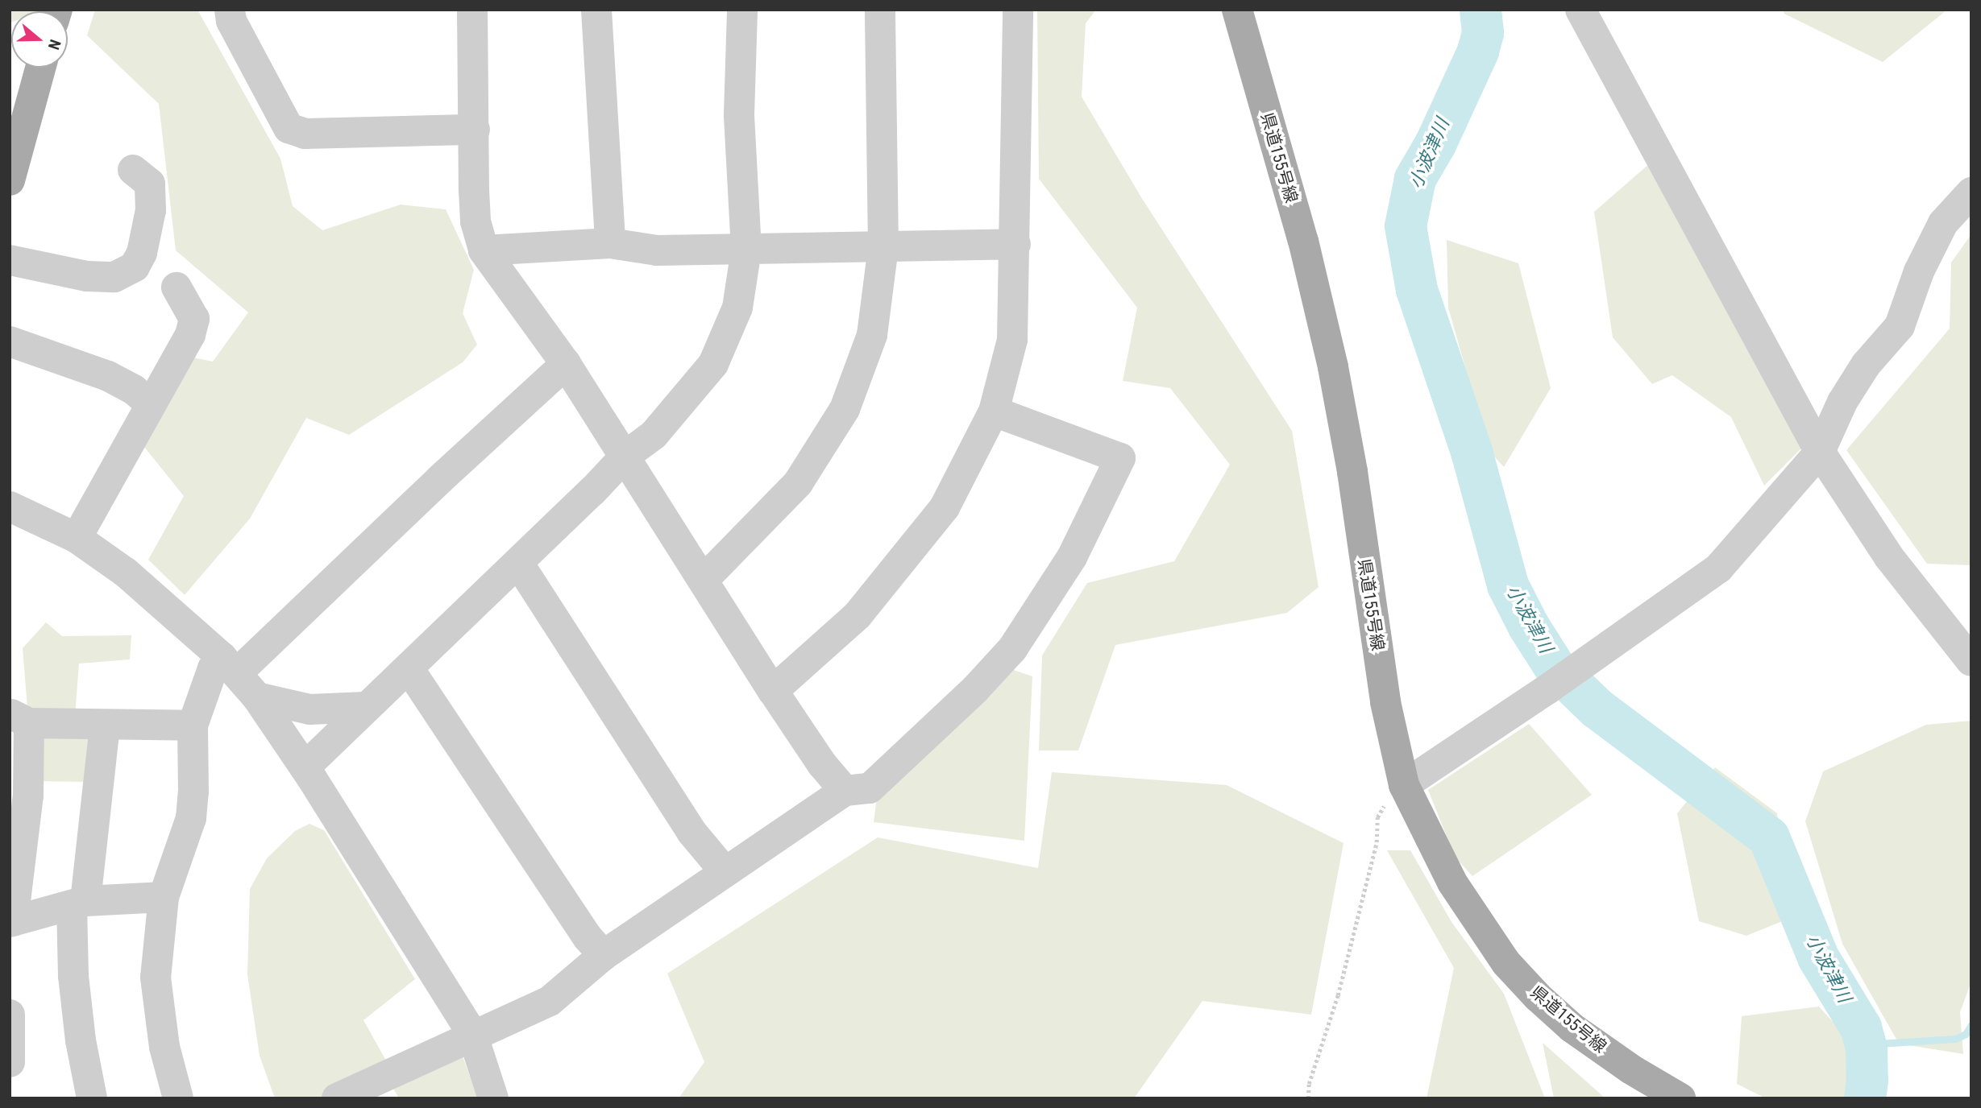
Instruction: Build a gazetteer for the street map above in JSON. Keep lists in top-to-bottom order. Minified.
{"streets":{"main road":["県道155号線"]},"water":["小波津川"],"north":"right"}
